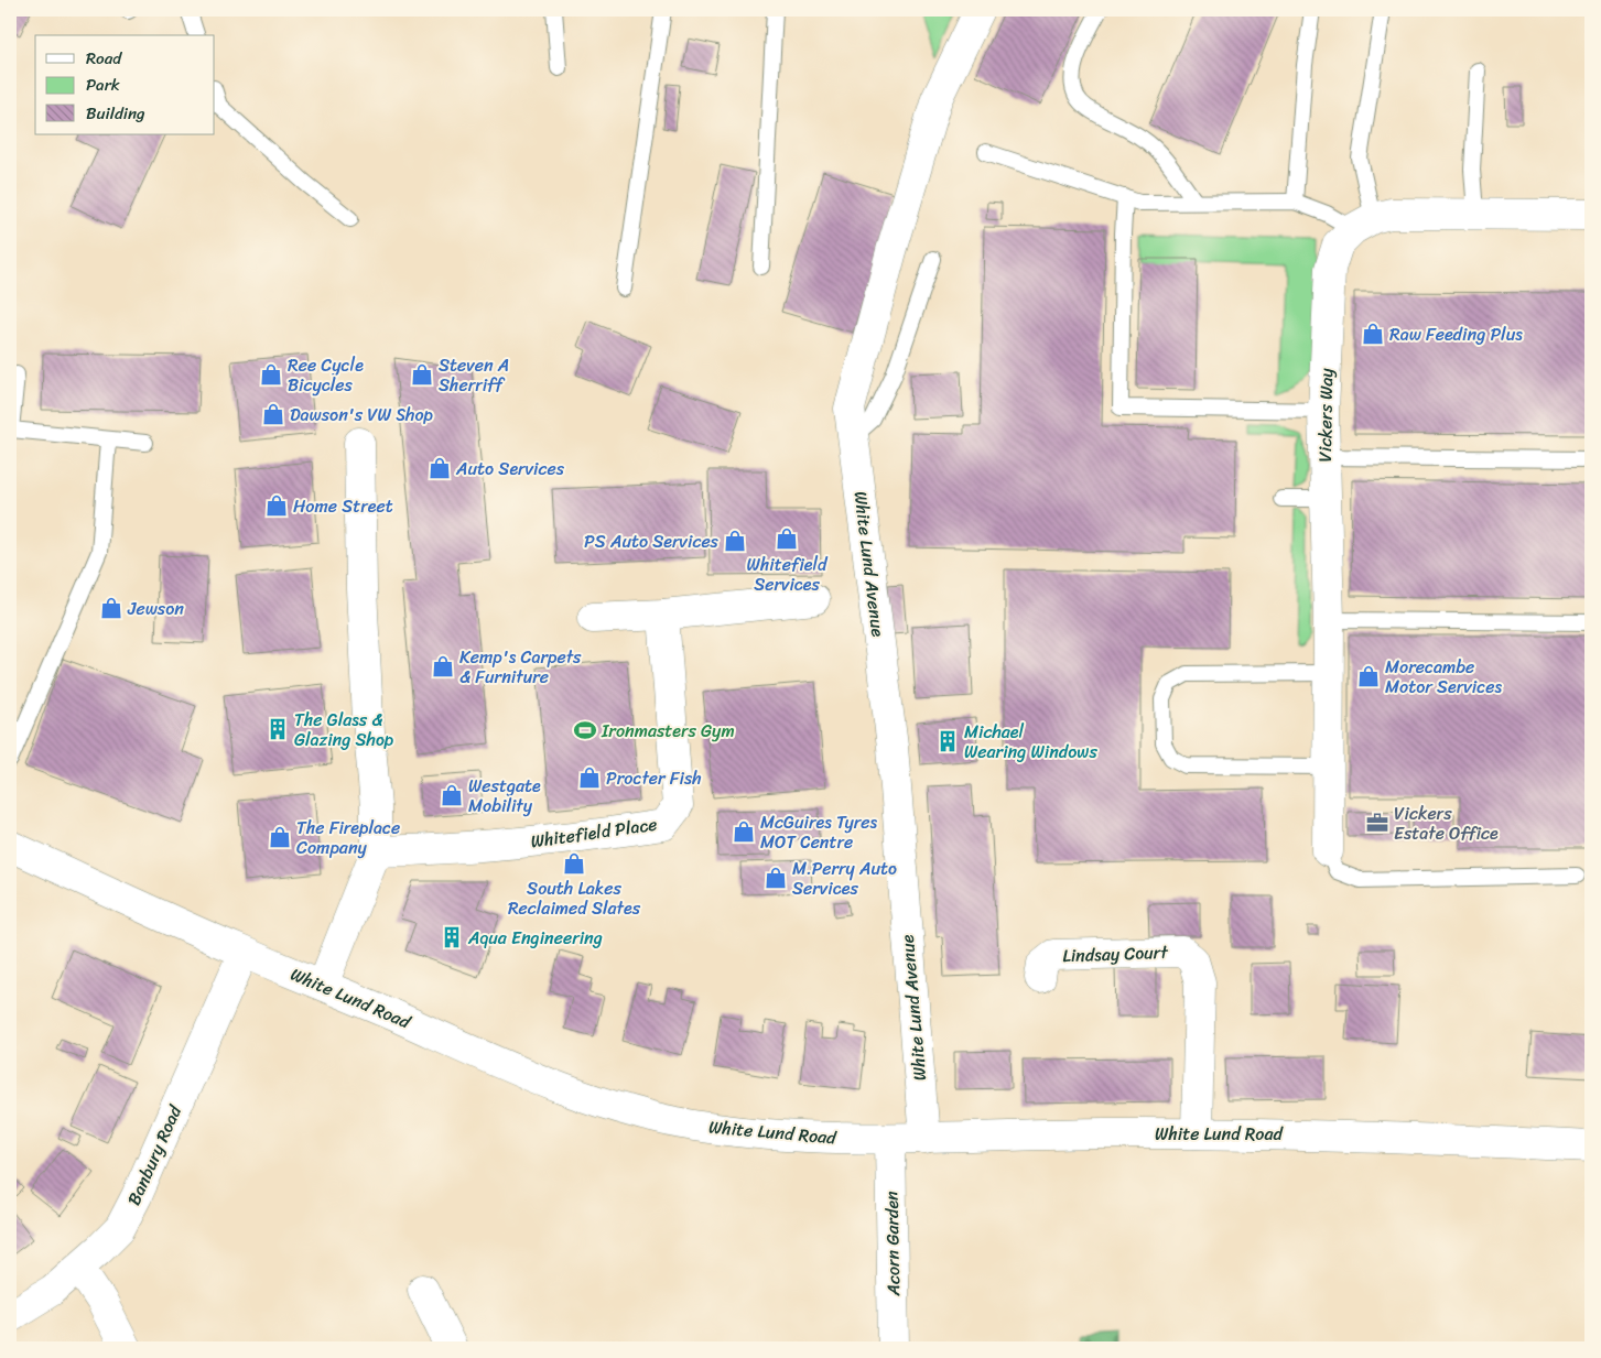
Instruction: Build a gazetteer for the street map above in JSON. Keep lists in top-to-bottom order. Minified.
{"streets":{"street":["Vickers Way","White Lund Avenue","Whitefield Place","Lindsay Court","White Lund Road","Banbury Road","Acorn Garden"]},"crossings":[["White Lund Avenue","White Lund Road"],["Lindsay Court","White Lund Road"],["White Lund Road","Banbury Road"],["White Lund Road","Acorn Garden"]],"places":{"shop":["Raw Feeding Plus","Ree Cycle Bicycles","Steven A Sherriff","Dawson's VW Shop","Auto Services","Home Street","Whitefield Services","PS Auto Services","Jewson","Kemp's Carpets & Furniture","Morecambe Motor Services","Procter Fish","Westgate Mobility","McGuires Tyres MOT Centre","The Fireplace Company","South Lakes Reclaimed Slates","M.Perry Auto Services"],"building":["The Glass & Glazing Shop","Michael Wearing Windows","Aqua Engineering"],"sports":["Ironmasters Gym"],"office":["Vickers Estate Office"]},"legend":["Road","Park","Building"]}
